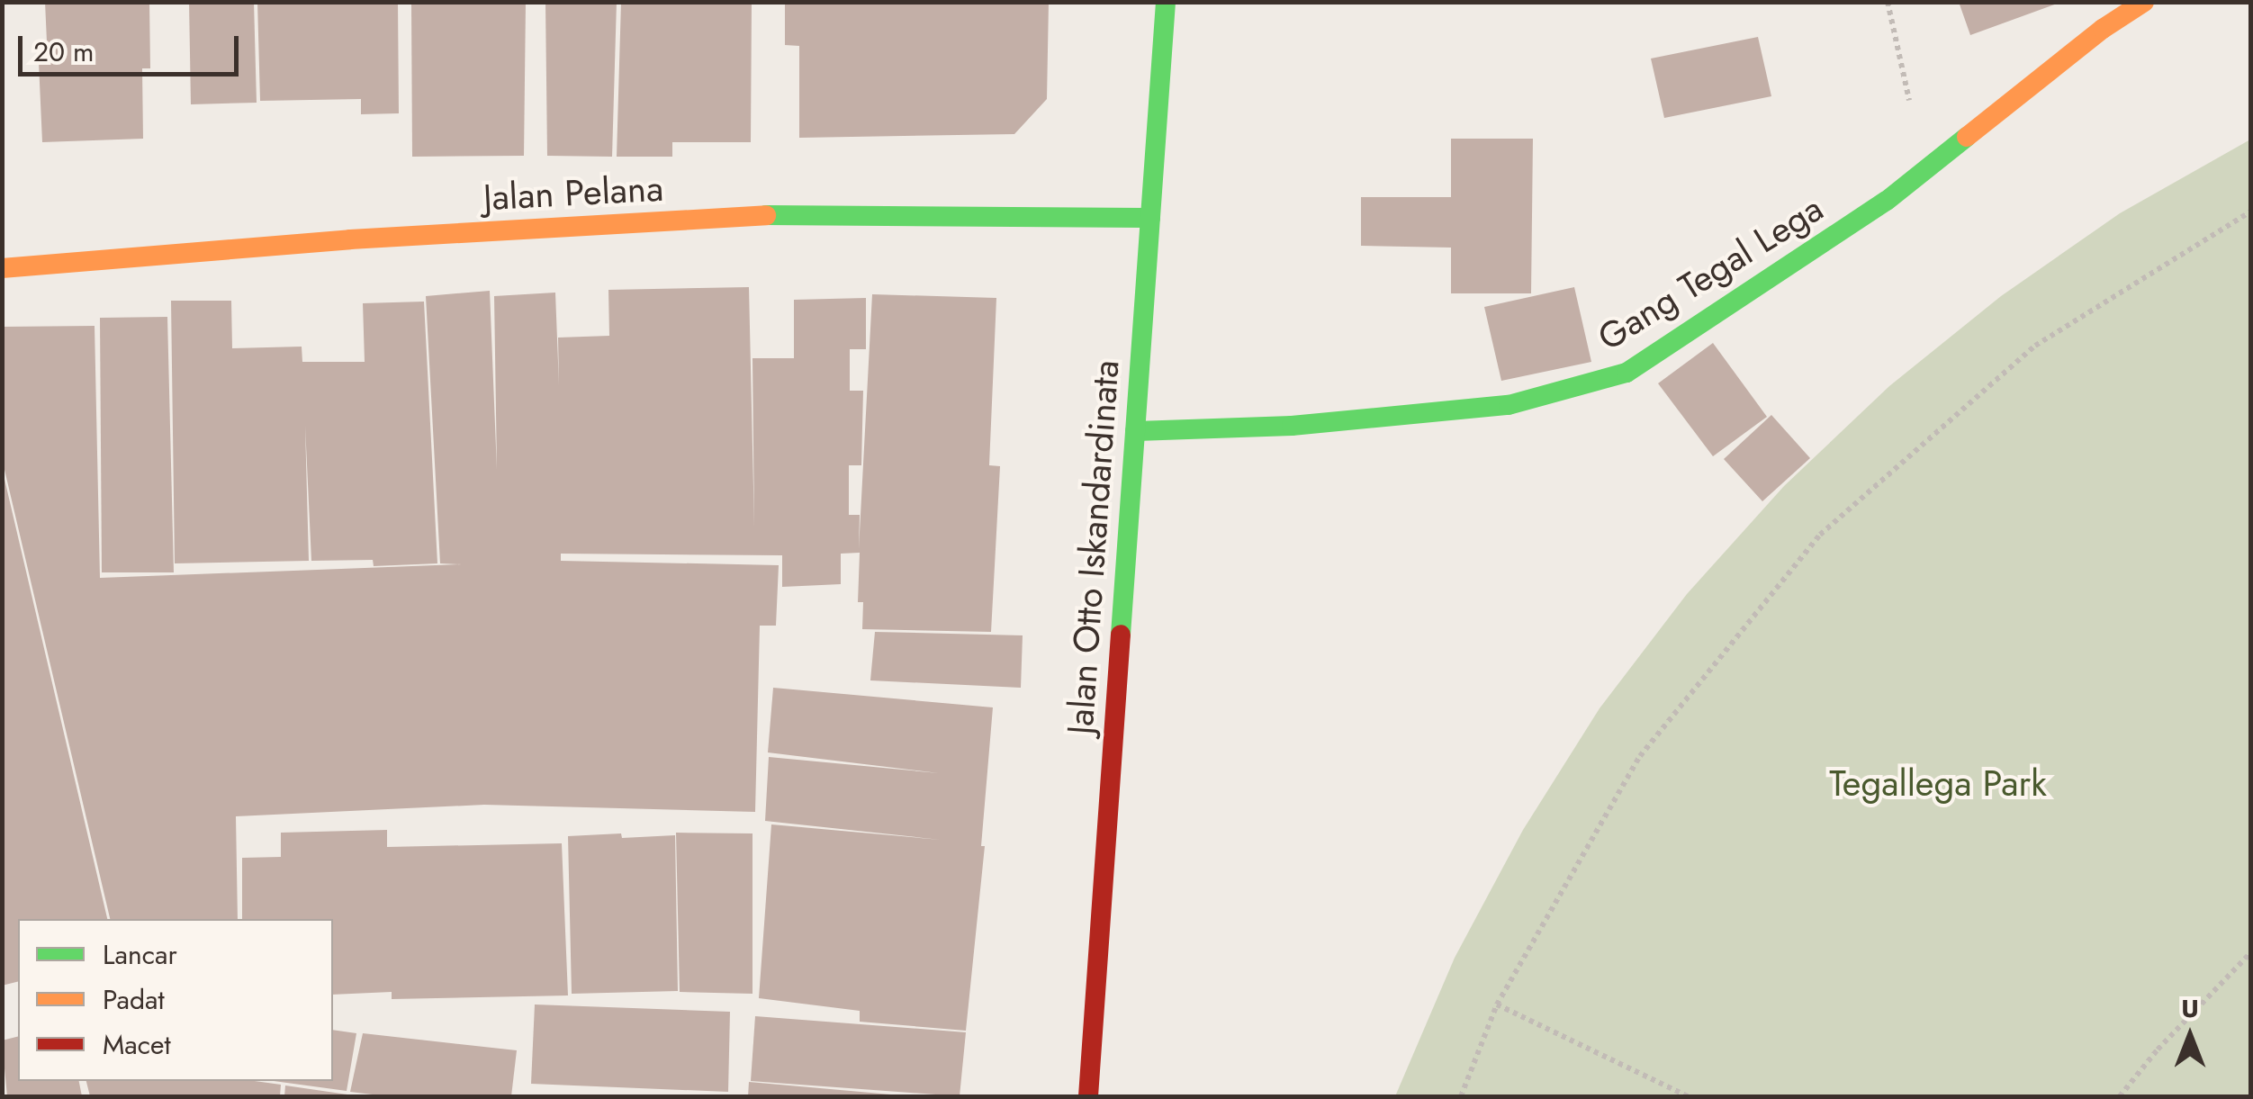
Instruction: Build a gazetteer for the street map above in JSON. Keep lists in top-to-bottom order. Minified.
{"streets":{"street":["Jalan Pelana","Gang Tegal Lega","Jalan Otto Iskandardinata"]},"crossings":[["Jalan Pelana","Jalan Otto Iskandardinata"],["Gang Tegal Lega","Jalan Otto Iskandardinata"]],"parks":["Tegallega Park"],"legend":["Lancar","Padat","Macet"],"scale_bar":"20 m","north":"top"}
